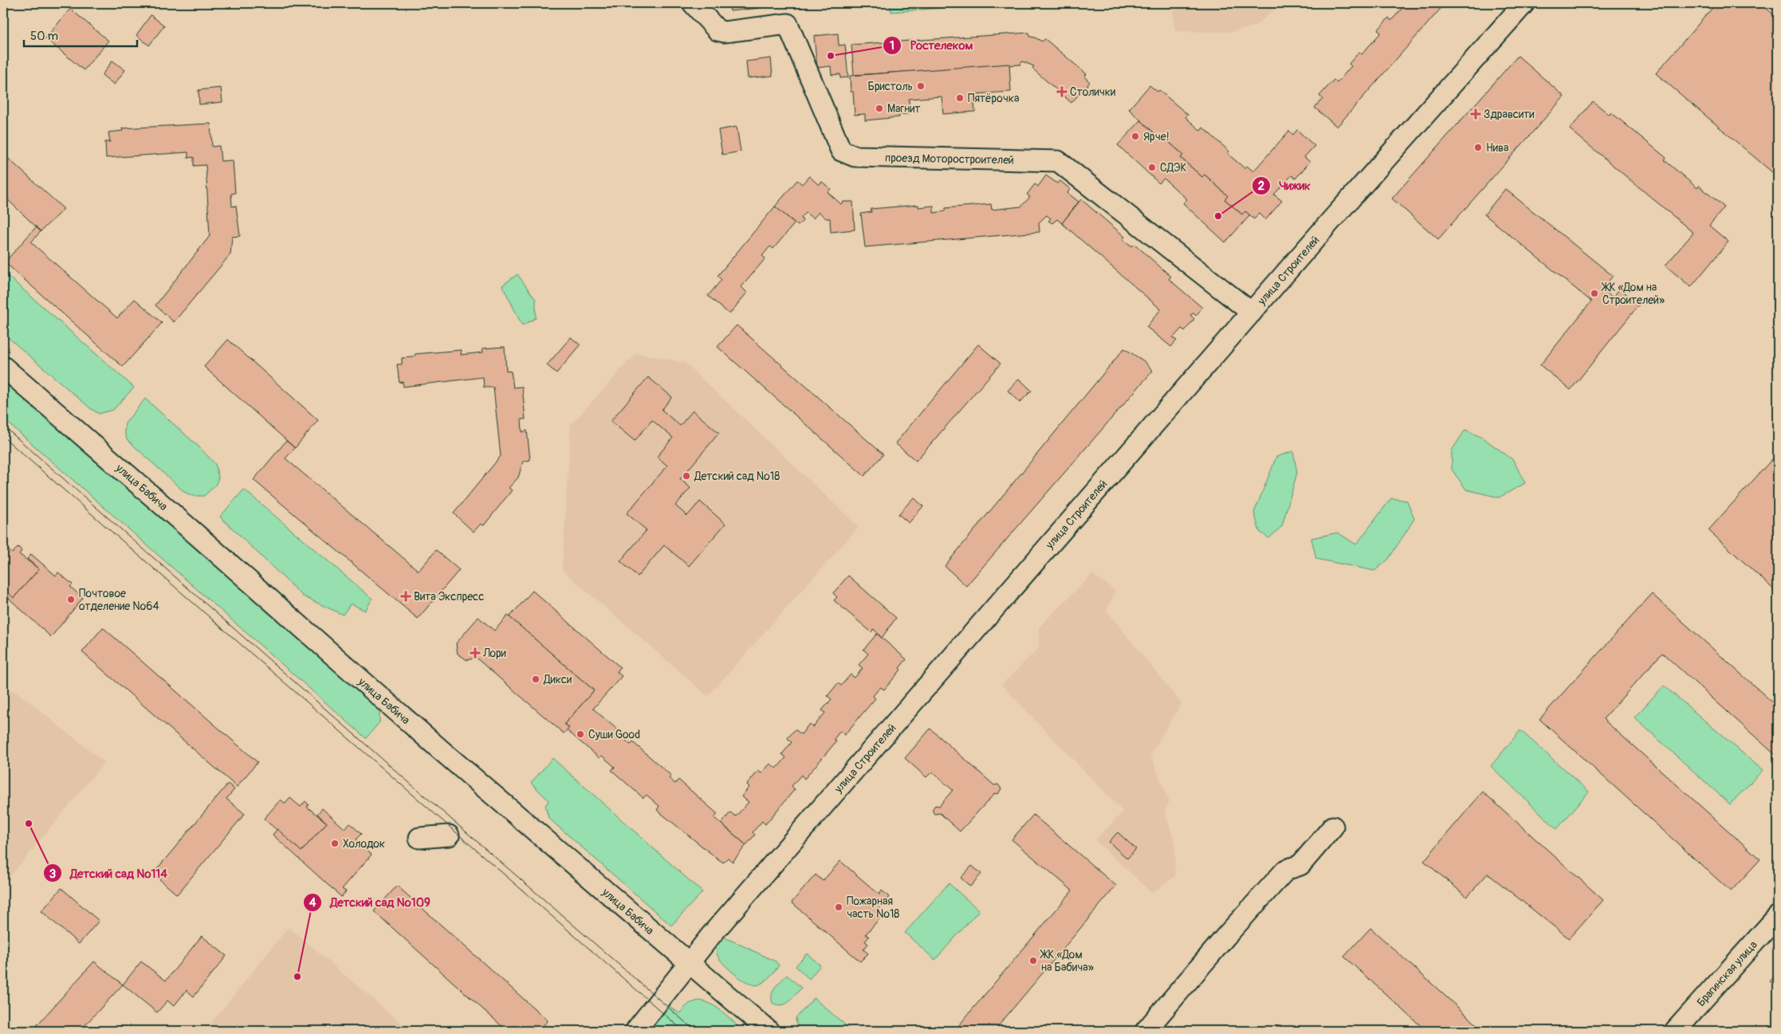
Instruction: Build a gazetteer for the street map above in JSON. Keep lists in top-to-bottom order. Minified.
{"streets":{"street":["проезд Моторостроителей","улица Строителей","улица Бабича","Брагинская улица"]},"crossings":[["проезд Моторостроителей","улица Строителей"],["улица Строителей","улица Бабича"]],"places":{"other":["Ростелеком","Бристоль","Пятёрочка","Магнит","Ярче!","Нива","СДЭК","Чижик","ЖК «Дом на Строителей»","Детский сад №18","Почтовое отделение №64","Дикси","Суши Good","Детский сад №114","Холодок","Пожарная часть №18","ЖК «Дом на Бабича»","Детский сад №109"],"health":["Столички","Здравсити","Вита Экспресс","Лори"]},"scale_bar":"50 m"}
